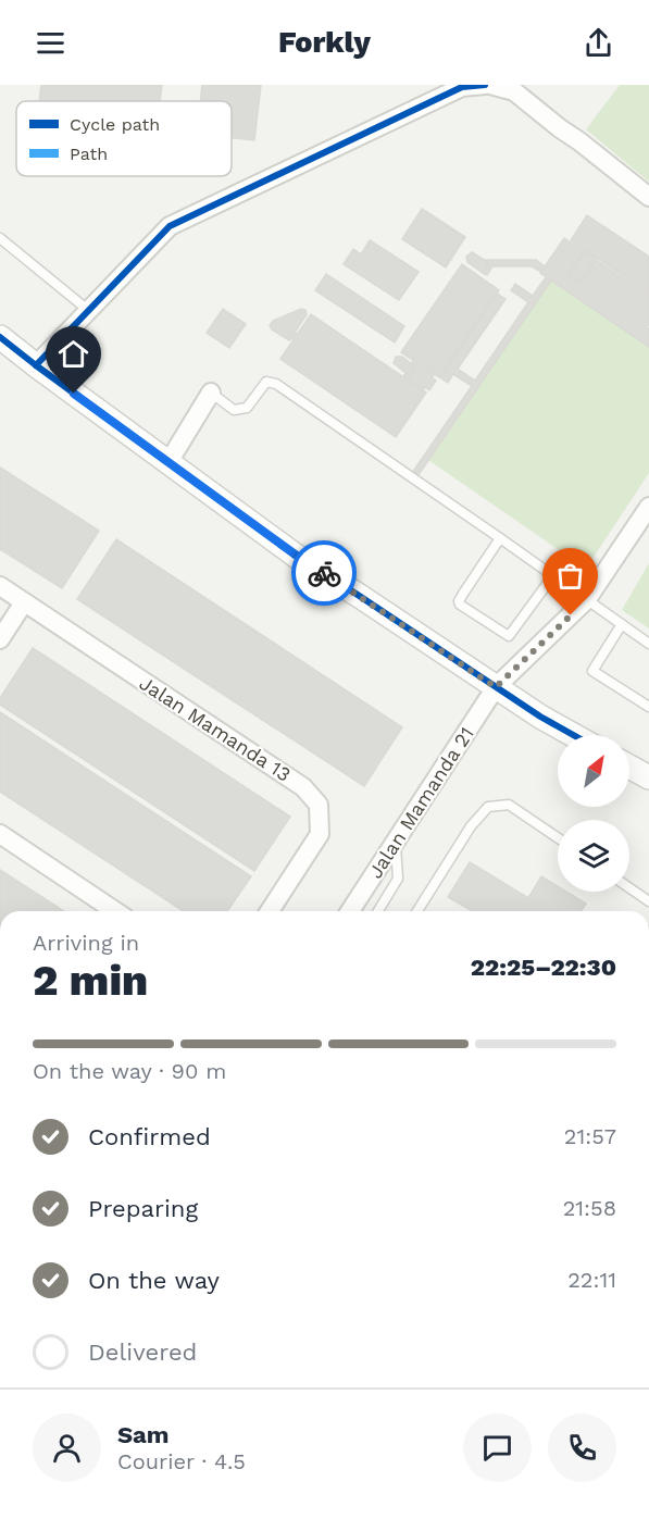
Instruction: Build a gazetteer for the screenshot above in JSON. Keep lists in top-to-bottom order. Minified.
{"streets":{"street":["Jalan Mamanda 13","Jalan Mamanda 21"]},"legend":["Cycle path","Path"],"north":"top right","page":{"header":"Forkly","heading":["2 min","Arriving in","22:25–22:30"],"panel":["Sam","Courier · 4.5"],"bar":"On the way · 90 m","list":[["Confirmed","21:57"],["Preparing","21:58"],["On the way","22:11"],"Delivered"]}}
